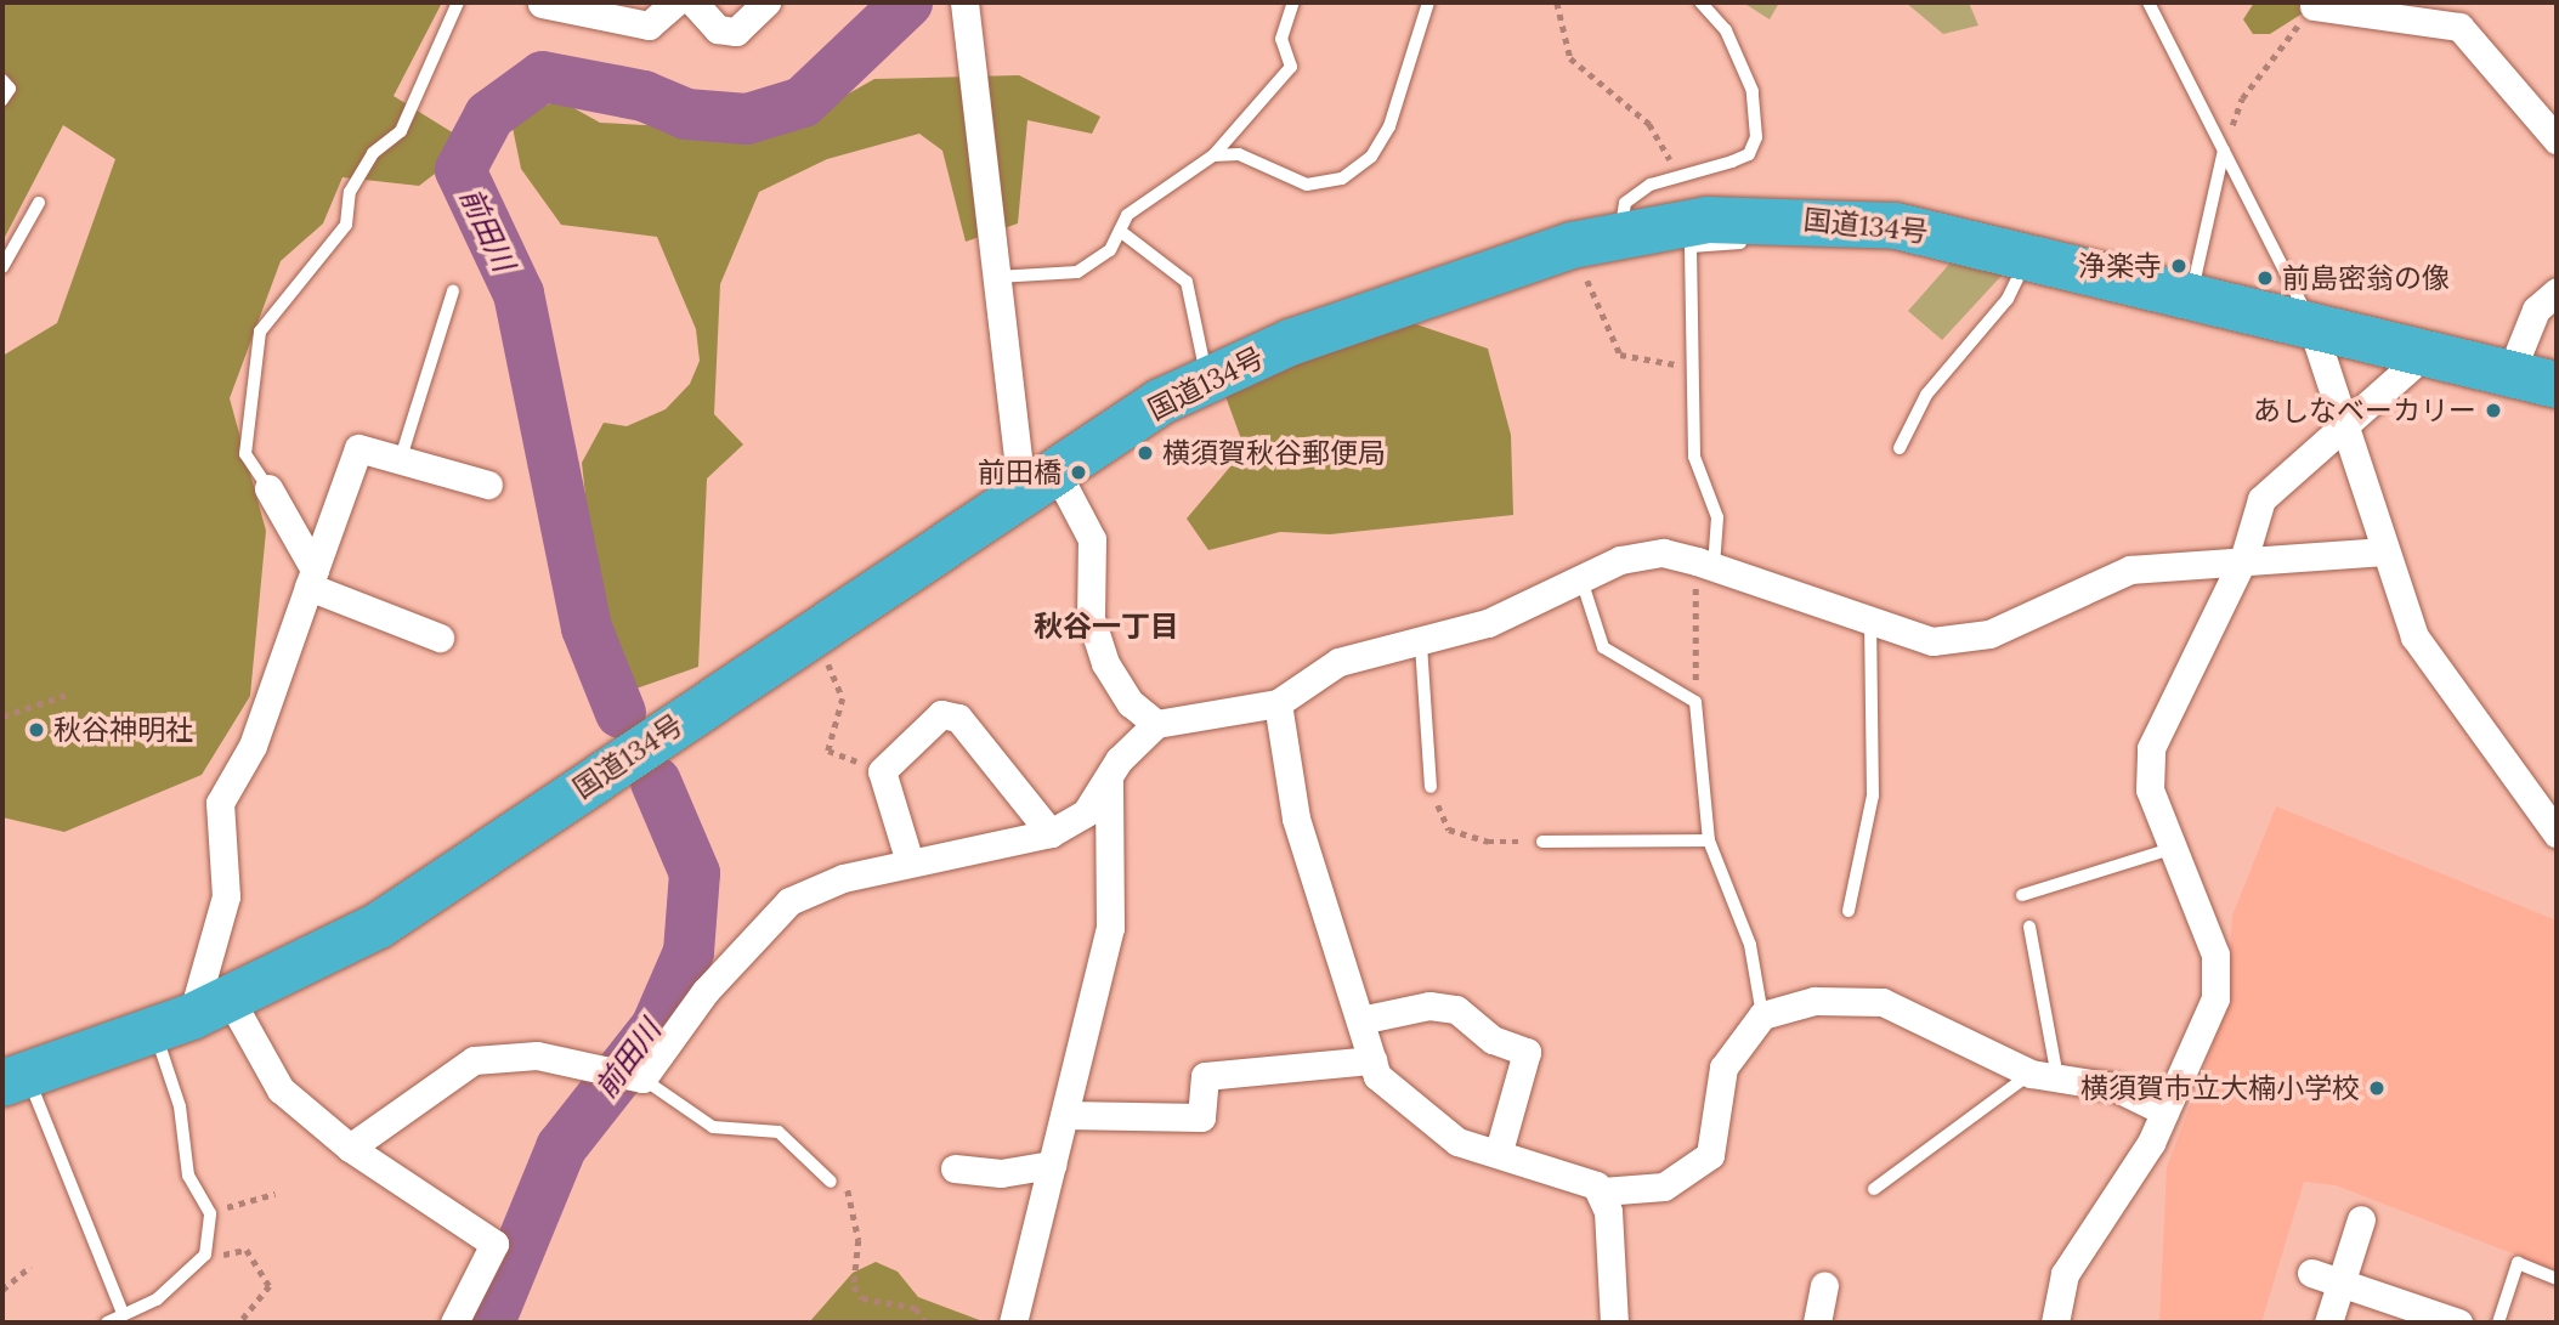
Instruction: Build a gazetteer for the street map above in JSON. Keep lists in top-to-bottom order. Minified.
{"streets":{"highway":["国道134号"]},"districts":["秋谷一丁目"],"water":["前田川"],"places":["浄楽寺","前島密翁の像","あしなベーカリー","横須賀秋谷郵便局","前田橋","秋谷神明社","横須賀市立大楠小学校"]}
